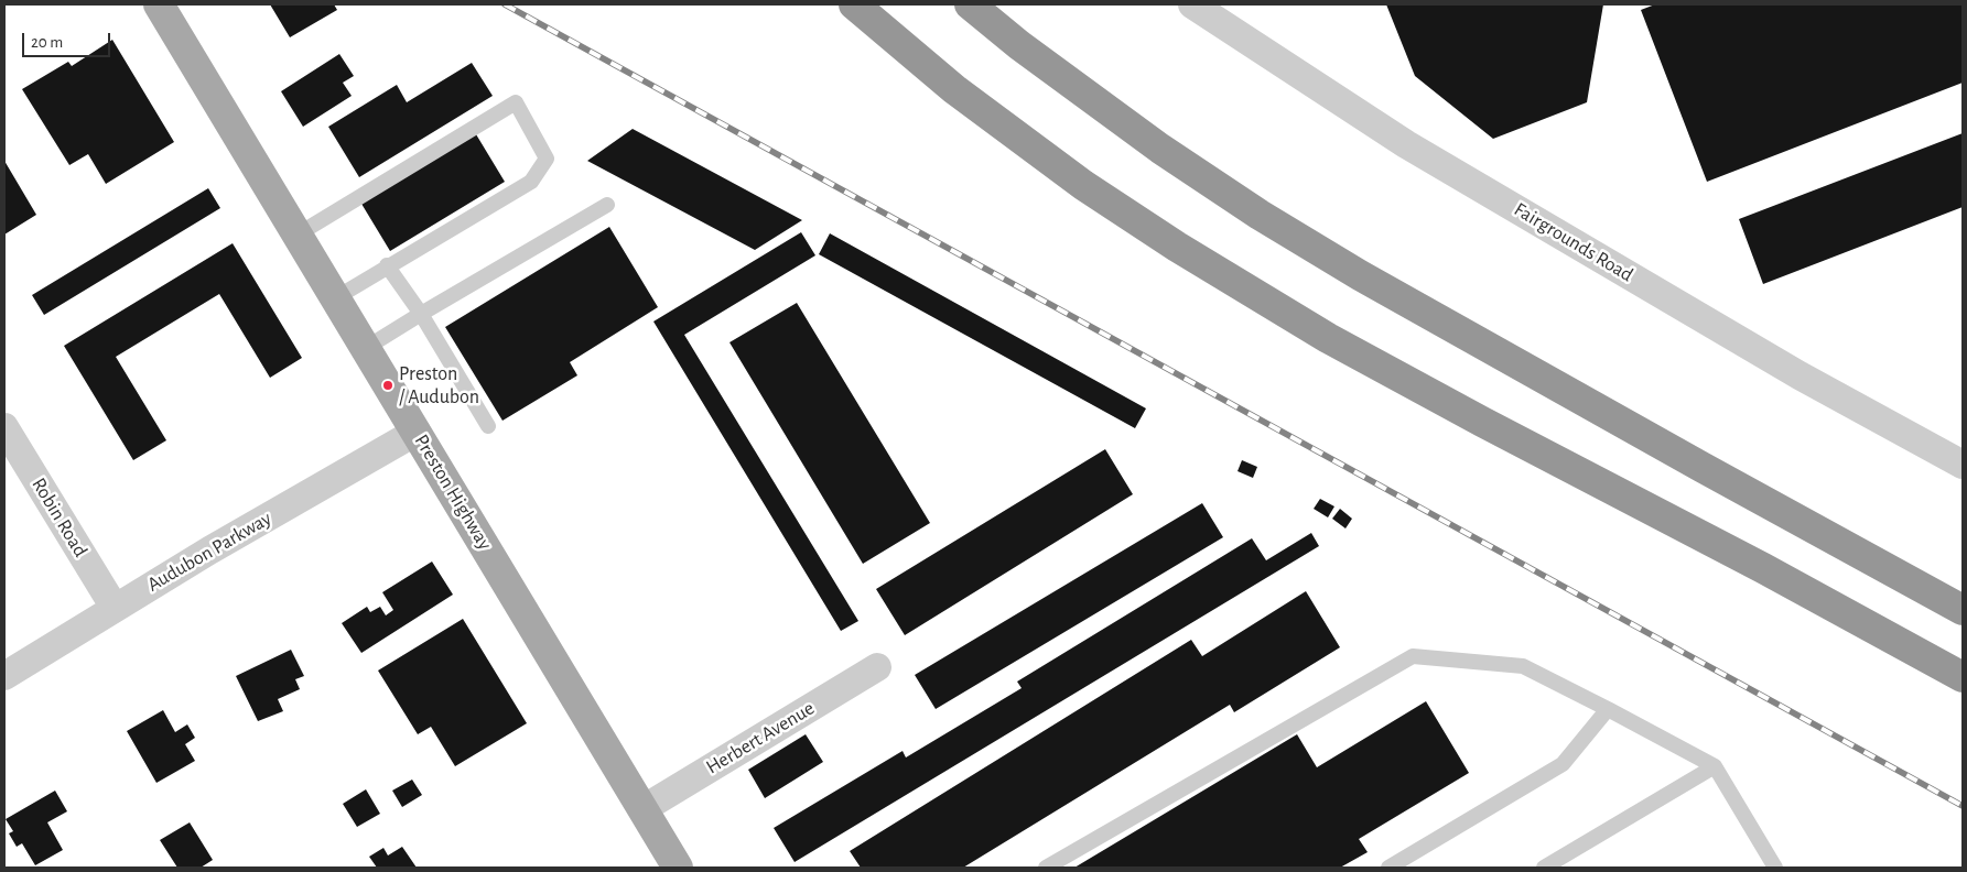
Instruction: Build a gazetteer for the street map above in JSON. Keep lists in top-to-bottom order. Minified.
{"streets":{"main road":["Preston Highway"],"street":["Fairgrounds Road","Robin Road","Audubon Parkway","Herbert Avenue"]},"crossings":[["Preston Highway","Audubon Parkway"],["Preston Highway","Herbert Avenue"],["Robin Road","Audubon Parkway"]],"places":["Preston / Audubon"],"scale_bar":"20 m"}
